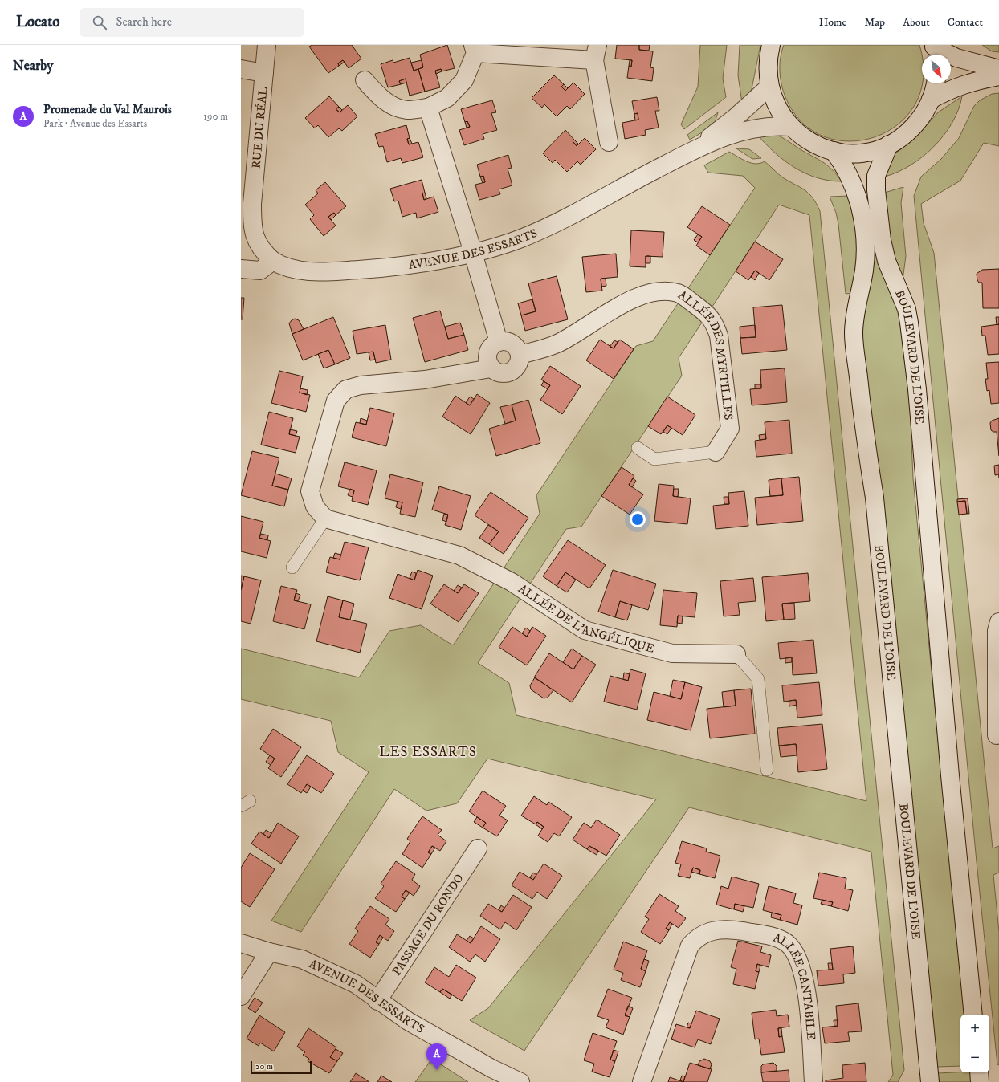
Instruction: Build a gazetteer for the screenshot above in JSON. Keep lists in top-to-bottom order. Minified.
{"streets":{"street":["RUE DU RÉAL","AVENUE DES ESSARTS","BOULEVARD DE L'OISE","ALLÉE DES MYRTILLES","ALLÉE DE L'ANGÉLIQUE","PASSAGE DU RONDO","ALLÉE CANTABILE"]},"crossings":[["RUE DU RÉAL","AVENUE DES ESSARTS"],["AVENUE DES ESSARTS","PASSAGE DU RONDO"]],"districts":["LES ESSARTS"],"scale_bar":"20 m","north":"bottom right","page":{"header":"Locato","search":"Search here","nav":["Home","Map","About","Contact"],"heading":"Nearby","list":[{"mark":"A","name":"Promenade du Val Maurois","note":"Park · Avenue des Essarts","value":"190 m"}],"map_buttons":["+","−"],"pins":"A","scale":"20 m"}}
